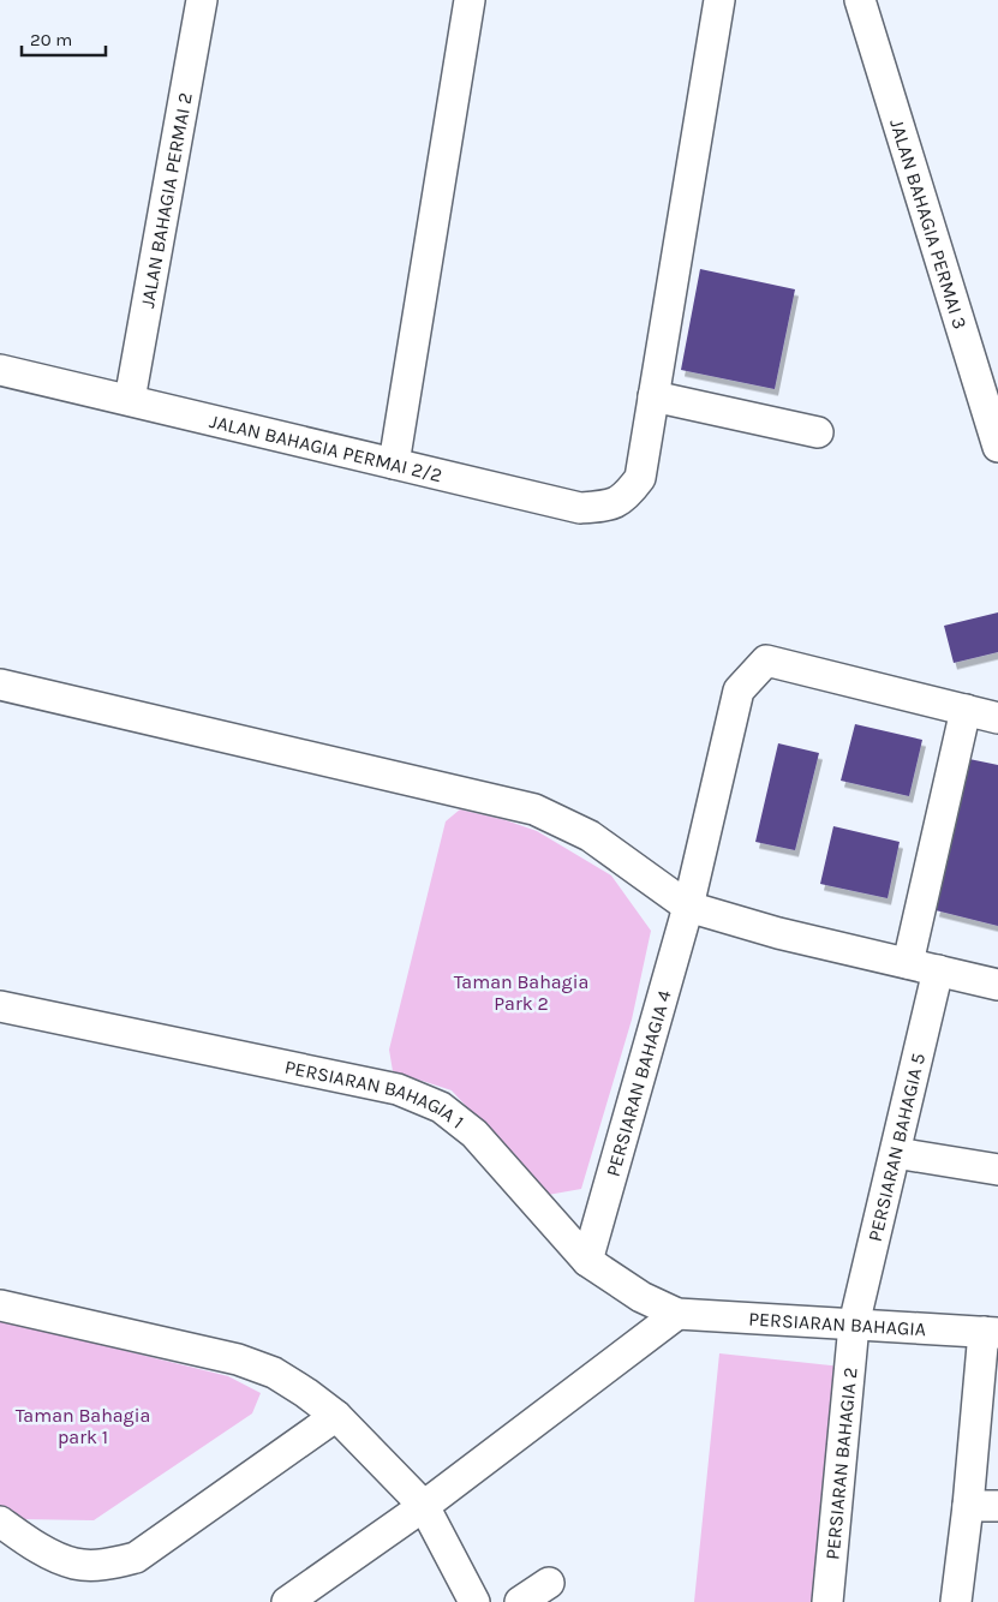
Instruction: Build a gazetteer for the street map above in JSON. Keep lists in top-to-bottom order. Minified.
{"streets":{"street":["JALAN BAHAGIA PERMAI 2","JALAN BAHAGIA PERMAI 3","JALAN BAHAGIA PERMAI 2/2","PERSIARAN BAHAGIA 4","PERSIARAN BAHAGIA 1","PERSIARAN BAHAGIA 5","PERSIARAN BAHAGIA","PERSIARAN BAHAGIA 2"]},"crossings":[["JALAN BAHAGIA PERMAI 2","JALAN BAHAGIA PERMAI 2/2"],["PERSIARAN BAHAGIA 4","PERSIARAN BAHAGIA 1"],["PERSIARAN BAHAGIA 1","PERSIARAN BAHAGIA"],["PERSIARAN BAHAGIA 5","PERSIARAN BAHAGIA"],["PERSIARAN BAHAGIA 5","PERSIARAN BAHAGIA 2"],["PERSIARAN BAHAGIA","PERSIARAN BAHAGIA 2"]],"parks":["Taman Bahagia Park 2","Taman Bahagia park 1"],"scale_bar":"20 m"}
